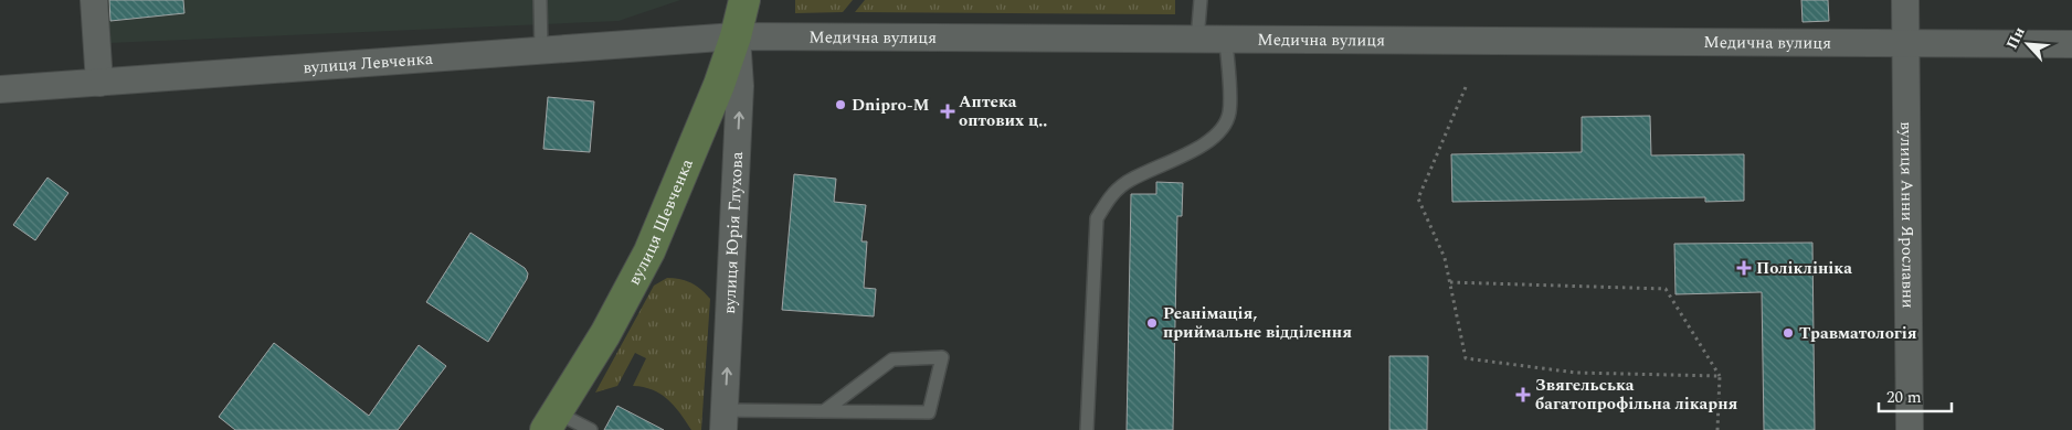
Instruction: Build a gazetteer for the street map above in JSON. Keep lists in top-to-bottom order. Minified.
{"streets":{"main road":["вулиця Шевченка"],"street":["Медична вулиця","вулиця Левченка","вулиця Анни Ярославни","вулиця Юрія Глухова"]},"crossings":[["Медична вулиця","вулиця Левченка"],["Медична вулиця","вулиця Анни Ярославни"],["Медична вулиця","вулиця Шевченка"],["Медична вулиця","вулиця Юрія Глухова"],["вулиця Левченка","вулиця Шевченка"],["вулиця Левченка","вулиця Юрія Глухова"],["вулиця Шевченка","вулиця Юрія Глухова"]],"one_way":["вулиця Юрія Глухова"],"places":{"other":["Dnipro-M","Реанімація, приймальне відділення","Травматологія"],"health":["Аптека оптових ц‥","Поліклініка","Звягельська багатопрофільна лікарня"]},"scale_bar":"20 m","north":"top left"}
